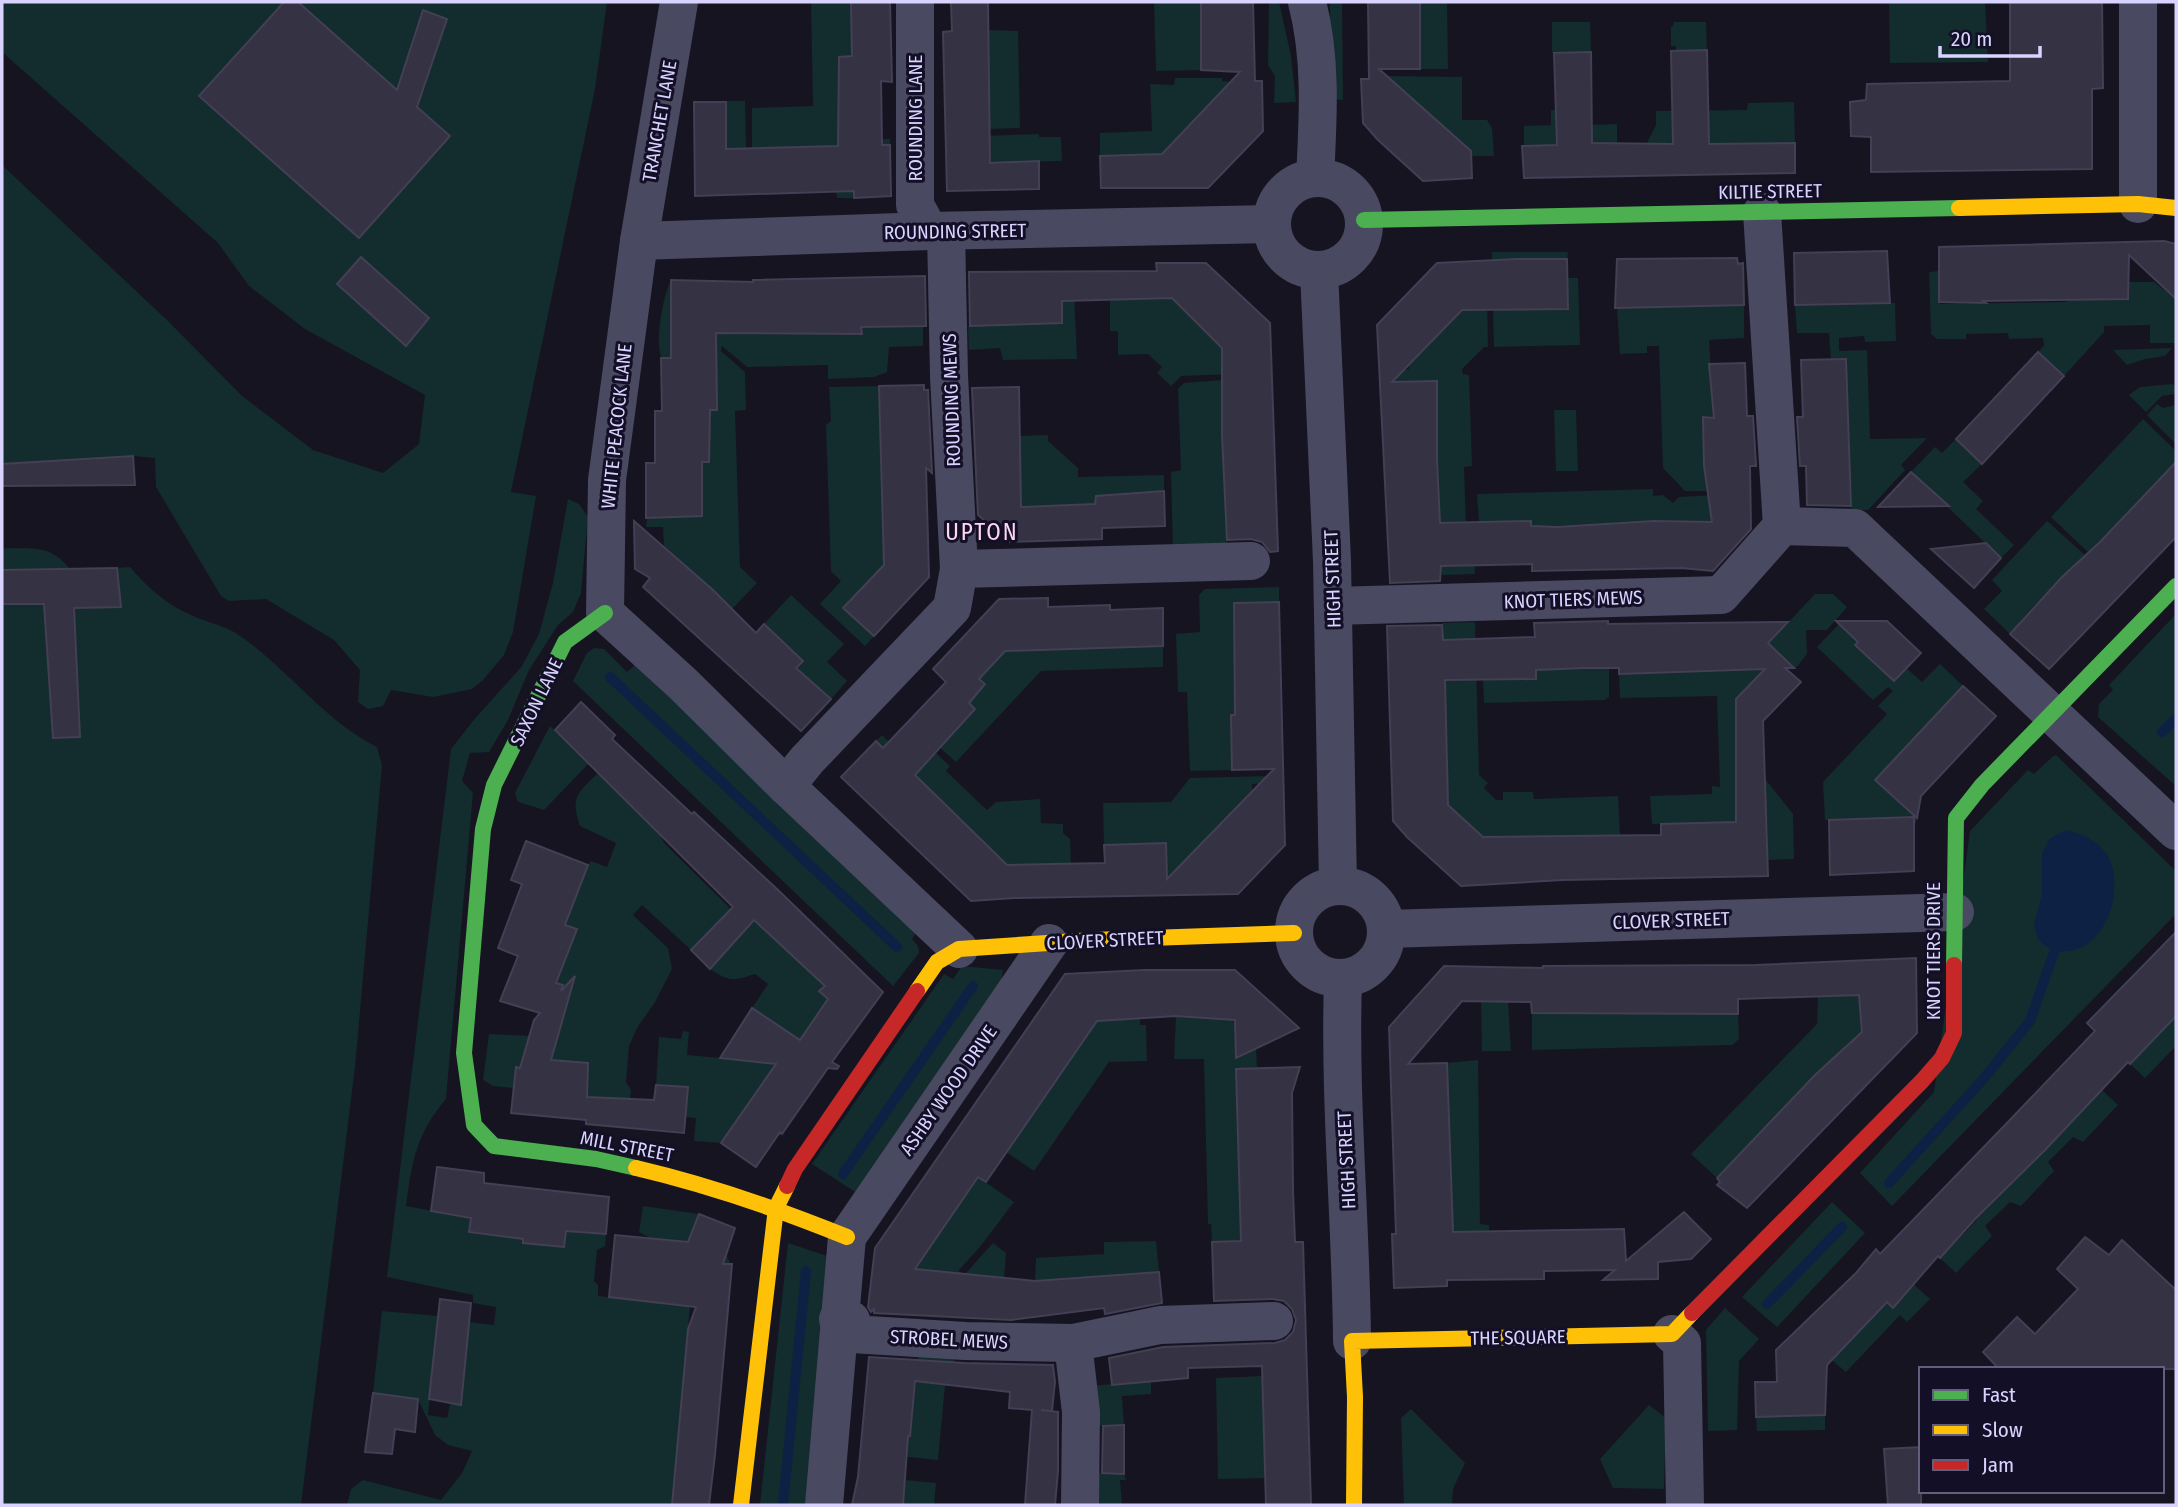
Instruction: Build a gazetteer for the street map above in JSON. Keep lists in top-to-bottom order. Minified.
{"streets":{"street":["ROUNDING LANE","TRANCHET LANE","KILTIE STREET","ROUNDING STREET","ROUNDING MEWS","WHITE PEACOCK LANE","HIGH STREET","KNOT TIERS MEWS","SAXON LANE","CLOVER STREET","KNOT TIERS DRIVE","ASHBY WOOD DRIVE","MILL STREET","THE SQUARE","STROBEL MEWS"]},"crossings":[["ROUNDING LANE","ROUNDING STREET"],["ROUNDING LANE","ROUNDING MEWS"],["TRANCHET LANE","ROUNDING STREET"],["TRANCHET LANE","WHITE PEACOCK LANE"],["KILTIE STREET","ROUNDING STREET"],["KILTIE STREET","HIGH STREET"],["ROUNDING STREET","ROUNDING MEWS"],["ROUNDING STREET","WHITE PEACOCK LANE"],["ROUNDING STREET","HIGH STREET"],["WHITE PEACOCK LANE","SAXON LANE"],["HIGH STREET","KNOT TIERS MEWS"],["HIGH STREET","CLOVER STREET"],["HIGH STREET","THE SQUARE"],["SAXON LANE","MILL STREET"],["CLOVER STREET","KNOT TIERS DRIVE"],["CLOVER STREET","ASHBY WOOD DRIVE"],["KNOT TIERS DRIVE","THE SQUARE"],["ASHBY WOOD DRIVE","STROBEL MEWS"]],"districts":["UPTON"],"legend":["Fast","Slow","Jam"],"scale_bar":"20 m"}
